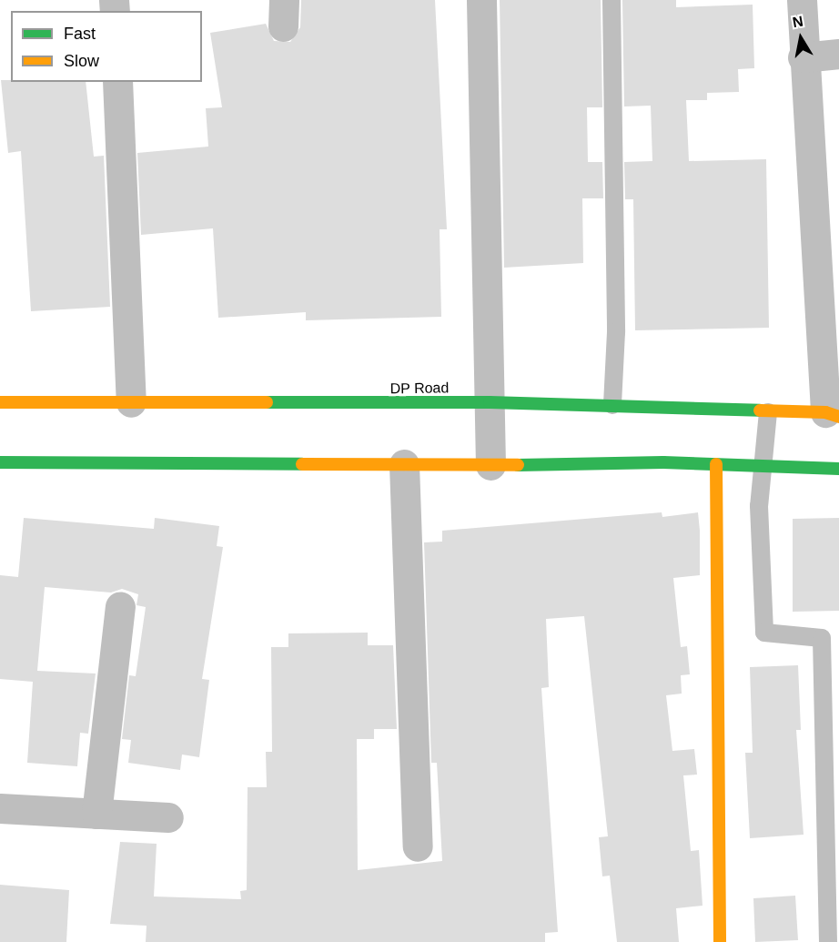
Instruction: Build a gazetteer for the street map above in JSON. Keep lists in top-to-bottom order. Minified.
{"streets":{"main road":["DP Road"]},"legend":["Fast","Slow"],"north":"top"}
